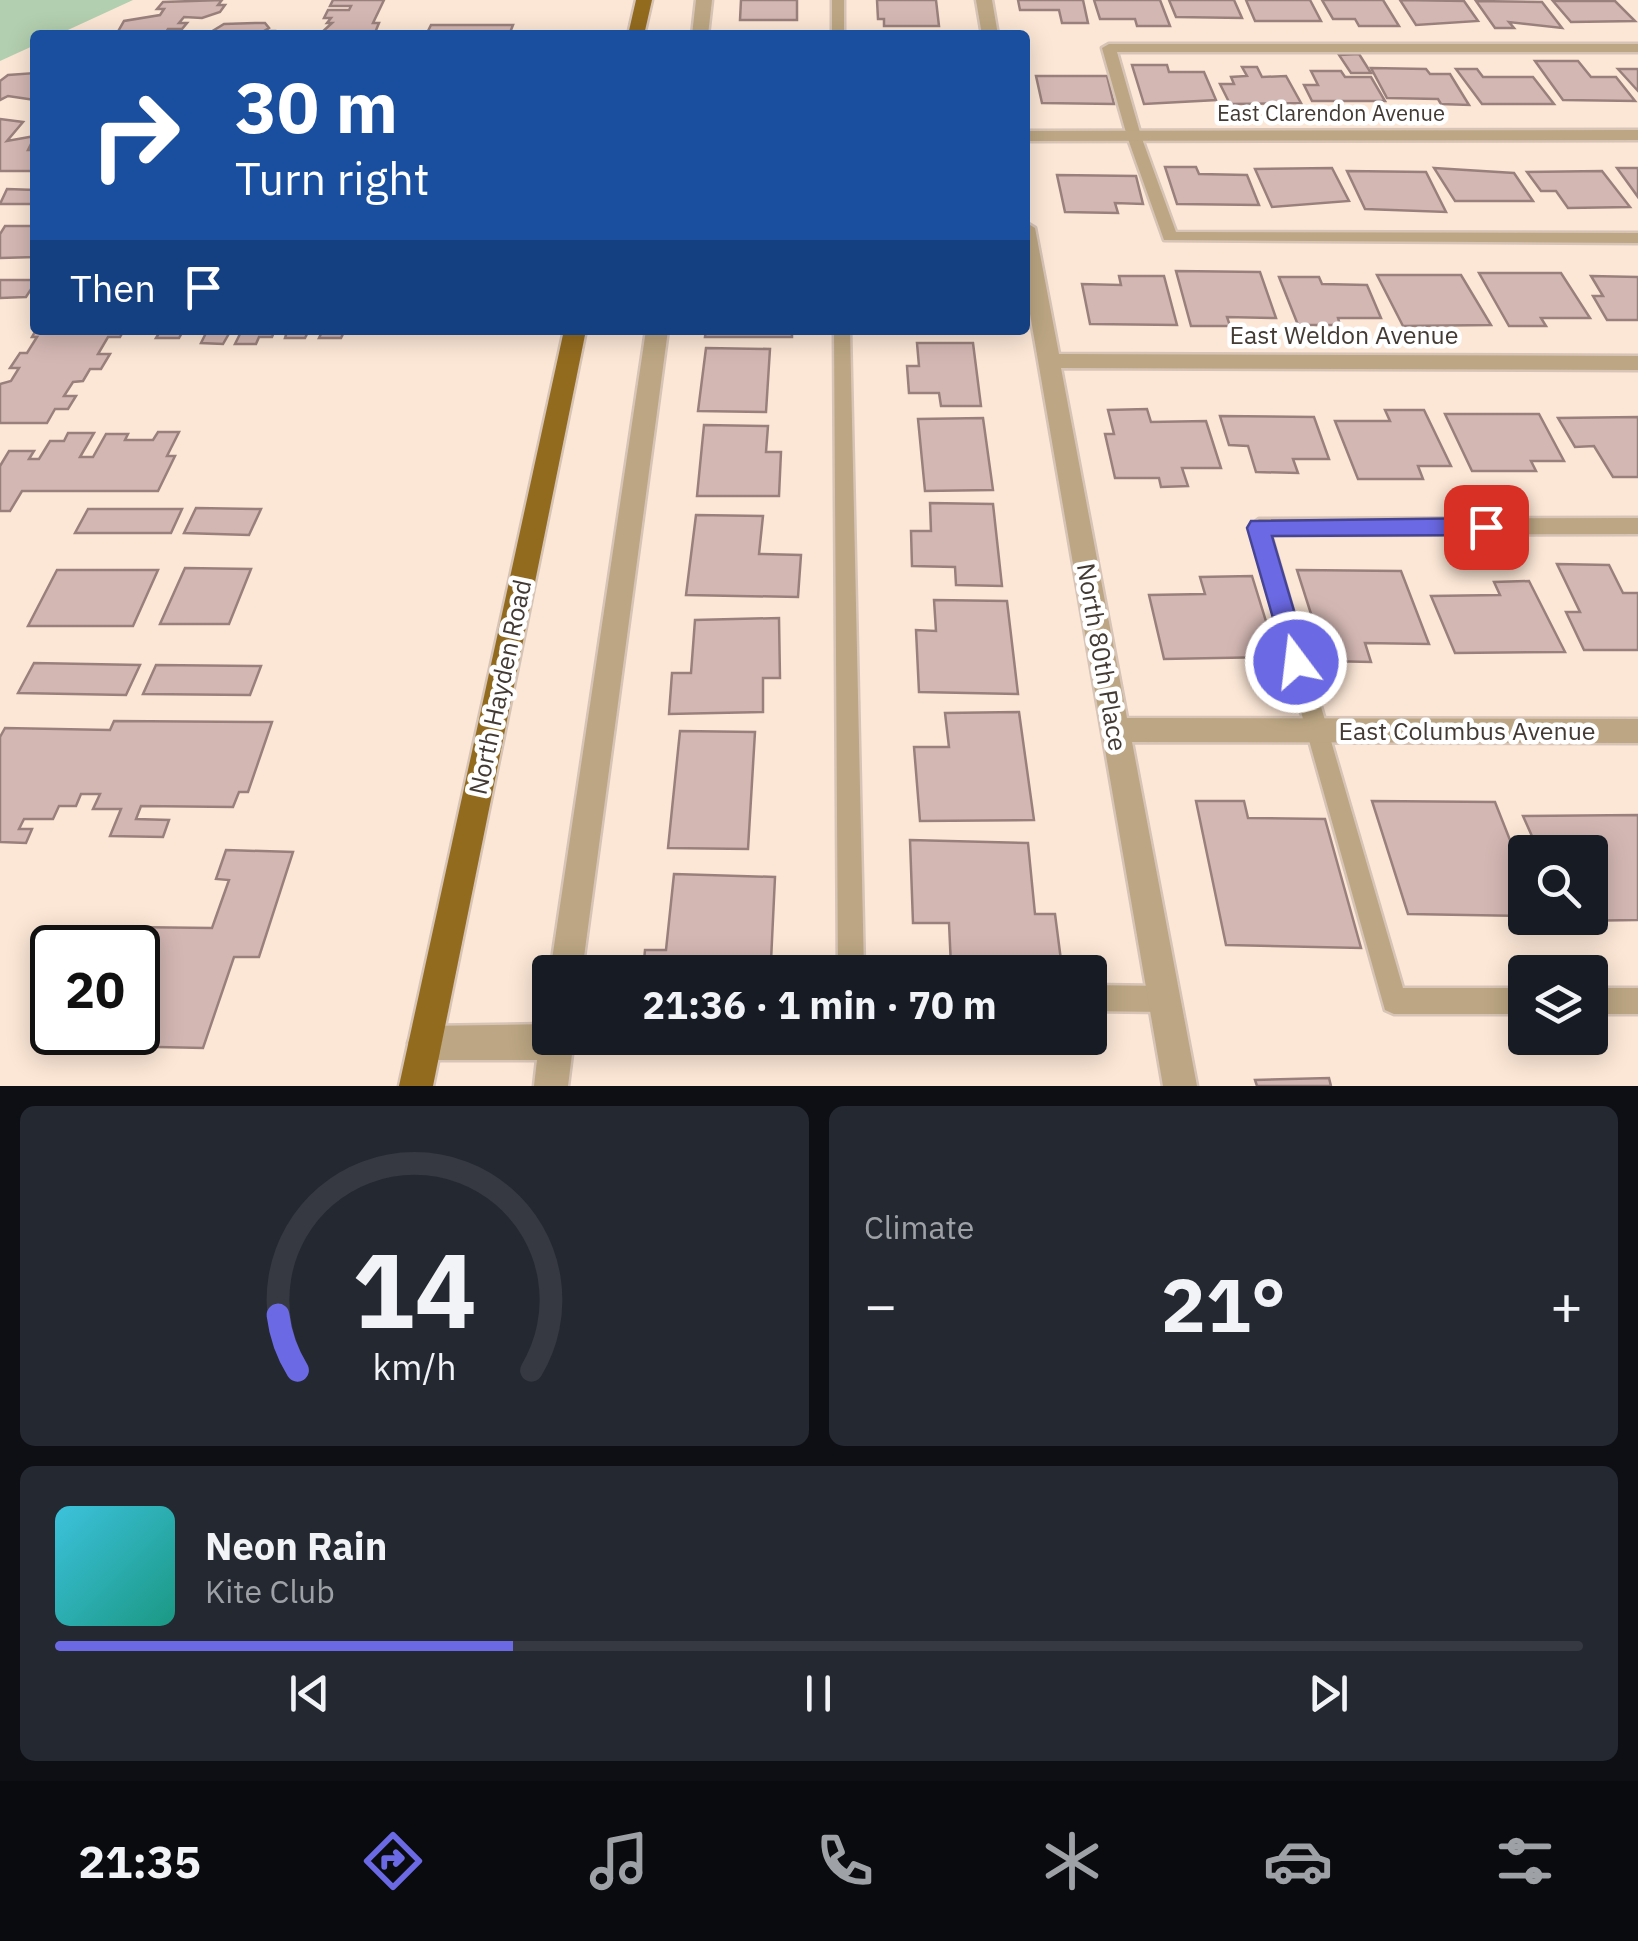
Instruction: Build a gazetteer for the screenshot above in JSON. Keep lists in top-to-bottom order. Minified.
{"streets":{"main road":["North Hayden Road"],"street":["East Clarendon Avenue","East Weldon Avenue","North 80th Place","East Columbus Avenue"]},"crossings":[["East Weldon Avenue","North 80th Place"],["North 80th Place","East Columbus Avenue"]],"page":{"turn":["30 m","Turn right"],"then":"Then","limit":"20","trip":"21:36 · 1 min · 70 m","tile":"Climate","heat":["−","21°","+"],"song":["Neon Rain","Kite Club"],"tabs":"21:35","gauge":["14","km/h"]}}
